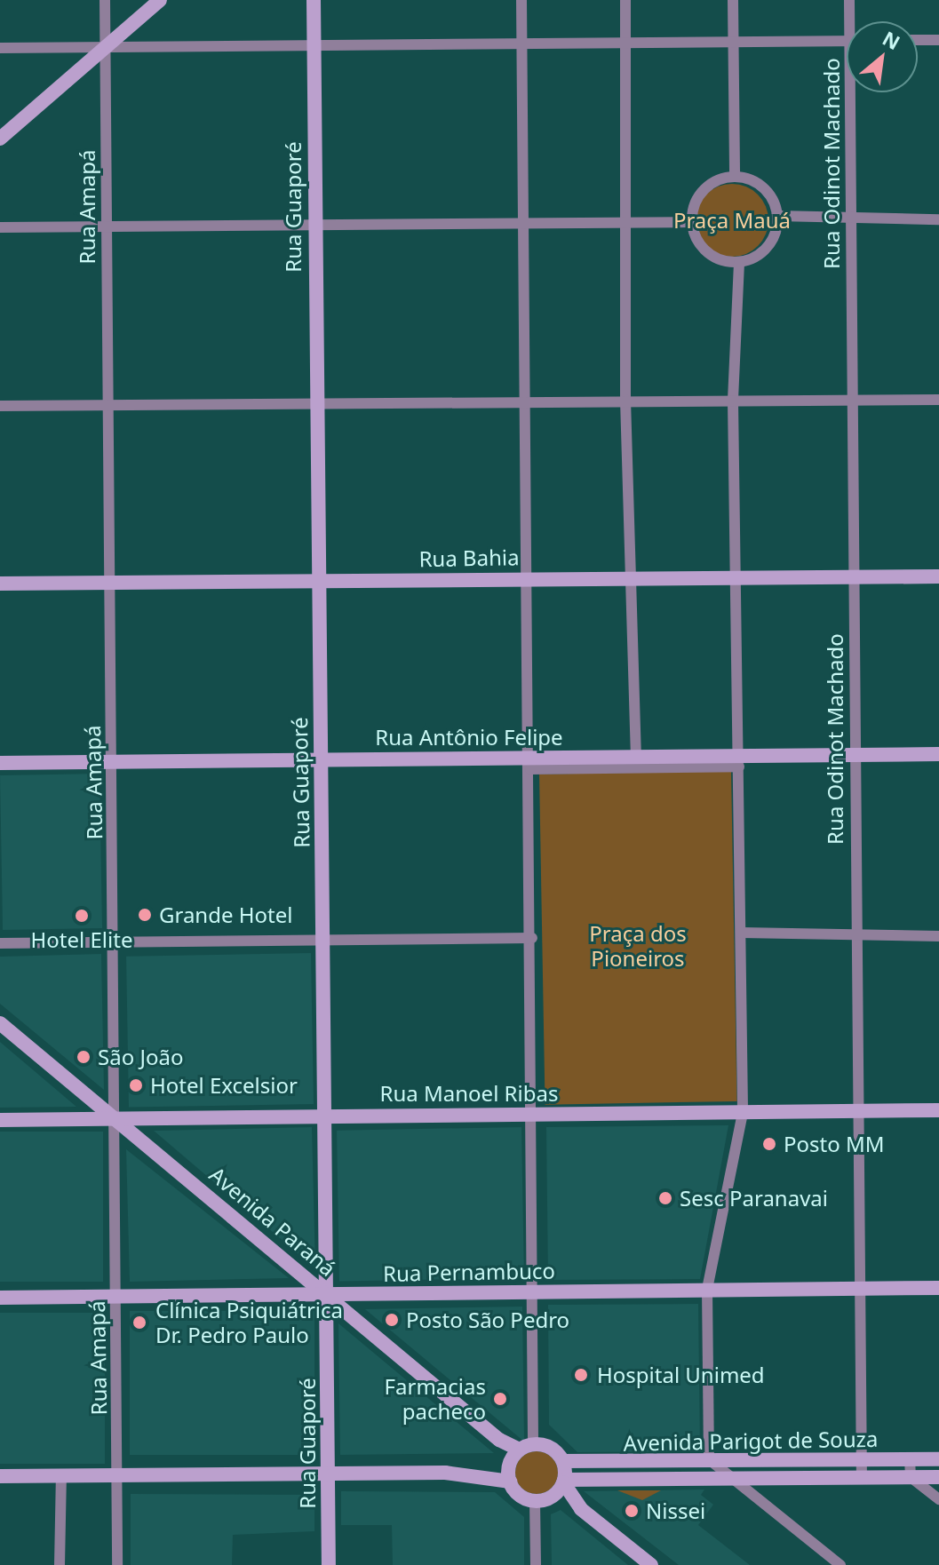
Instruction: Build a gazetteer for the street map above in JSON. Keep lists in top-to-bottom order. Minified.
{"streets":{"street":["Rua Odinot Machado","Rua Amapá","Rua Guaporé","Rua Bahia","Rua Antônio Felipe","Rua Manoel Ribas","Avenida Paraná","Rua Pernambuco","Avenida Parigot de Souza"]},"crossings":[["Rua Odinot Machado","Rua Bahia"],["Rua Odinot Machado","Rua Antônio Felipe"],["Rua Odinot Machado","Rua Manoel Ribas"],["Rua Odinot Machado","Rua Pernambuco"],["Rua Odinot Machado","Avenida Parigot de Souza"],["Rua Amapá","Rua Bahia"],["Rua Amapá","Rua Antônio Felipe"],["Rua Amapá","Rua Manoel Ribas"],["Rua Amapá","Avenida Paraná"],["Rua Amapá","Rua Pernambuco"],["Rua Guaporé","Rua Bahia"],["Rua Guaporé","Rua Antônio Felipe"],["Rua Guaporé","Rua Manoel Ribas"],["Rua Guaporé","Avenida Paraná"],["Rua Guaporé","Rua Pernambuco"],["Rua Manoel Ribas","Avenida Paraná"],["Avenida Paraná","Rua Pernambuco"],["Avenida Paraná","Avenida Parigot de Souza"]],"parks":["Praça Mauá","Praça dos Pioneiros"],"places":["Grande Hotel","Hotel Elite","São João","Hotel Excelsior","Posto MM","Sesc Paranavai","Posto São Pedro","Clínica Psiquiátrica Dr. Pedro Paulo","Hospital Unimed","Farmacias pacheco","Nissei"],"north":"top right"}
